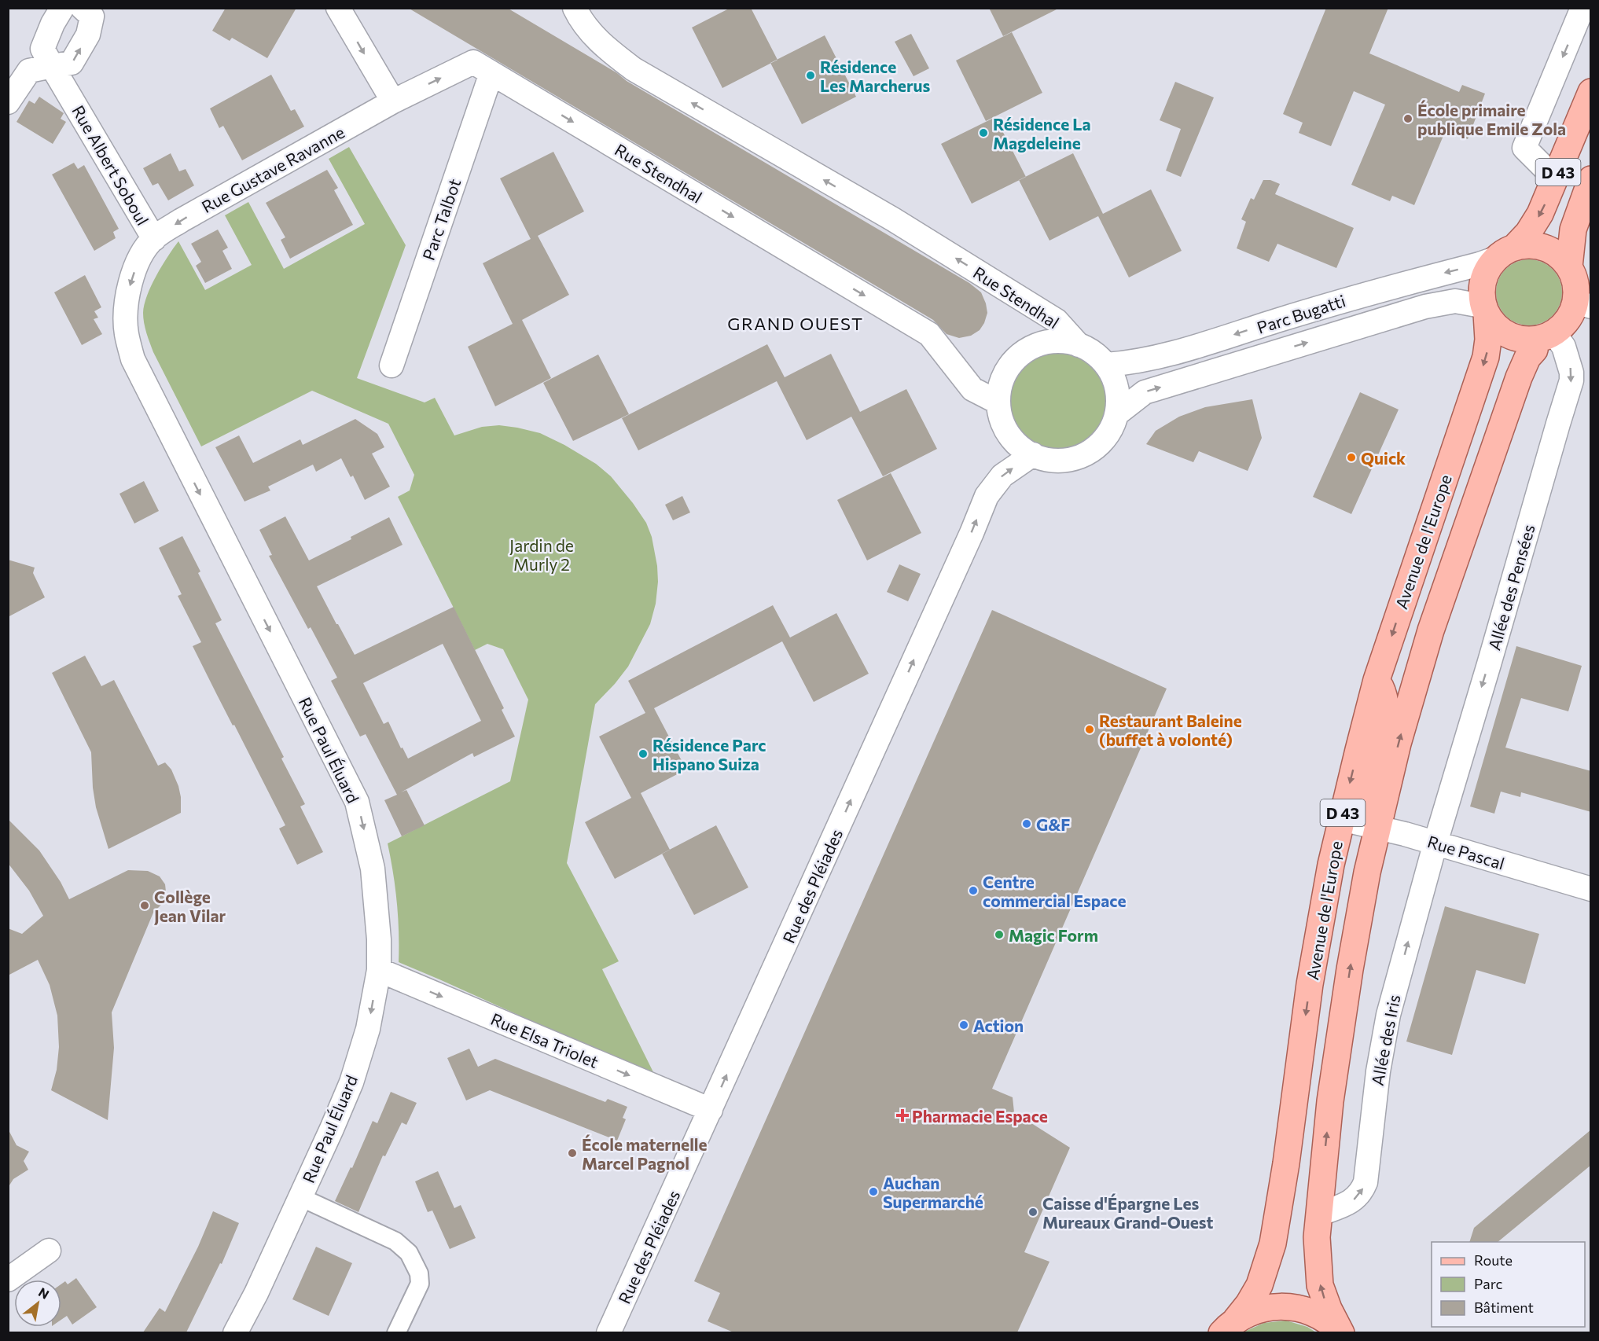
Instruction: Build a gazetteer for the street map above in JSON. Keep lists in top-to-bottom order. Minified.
{"streets":{"main road":["D 43","Avenue de l'Europe"],"street":["Rue Albert Soboul","Rue Gustave Ravanne","Rue Stendhal","Parc Talbot","Parc Bugatti","Allée des Pensées","Rue Paul Éluard","Rue Pascal","Rue des Pléiades","Rue Elsa Triolet","Allée des Iris"]},"crossings":[["Rue Albert Soboul","Rue Gustave Ravanne"],["Rue Albert Soboul","Rue Paul Éluard"],["Rue Gustave Ravanne","Rue Stendhal"],["D 43","Parc Bugatti"],["D 43","Avenue de l'Europe"],["D 43","Allée des Pensées"],["D 43","Rue Pascal"],["D 43","Allée des Iris"],["Rue Stendhal","Parc Talbot"],["Rue Stendhal","Parc Bugatti"],["Rue Stendhal","Rue des Pléiades"],["Parc Bugatti","Avenue de l'Europe"],["Parc Bugatti","Allée des Pensées"],["Parc Bugatti","Rue des Pléiades"],["Avenue de l'Europe","Allée des Pensées"],["Avenue de l'Europe","Rue Pascal"],["Allée des Pensées","Rue Pascal"],["Allée des Pensées","Allée des Iris"],["Rue Paul Éluard","Rue Elsa Triolet"],["Rue Pascal","Allée des Iris"],["Rue des Pléiades","Rue Elsa Triolet"]],"one_way":["Rue Albert Soboul","Rue Gustave Ravanne","Allée des Pensées","Rue Paul Éluard","Rue des Pléiades","Rue Elsa Triolet","Allée des Iris"],"districts":["GRAND OUEST"],"parks":["Jardin de Murly 2"],"places":{"other":["Résidence Les Marcherus","École primaire publique Emile Zola","Résidence La Magdeleine","Quick","Restaurant Baleine (buffet à volonté)","Résidence Parc Hispano Suiza","G&F","Centre commercial Espace","Collège Jean Vilar","Magic Form","Action","École maternelle Marcel Pagnol","Auchan Supermarché","Caisse d'Épargne Les Mureaux Grand-Ouest"],"health":["Pharmacie Espace"]},"legend":["Route","Parc","Bâtiment"],"north":"top right"}
